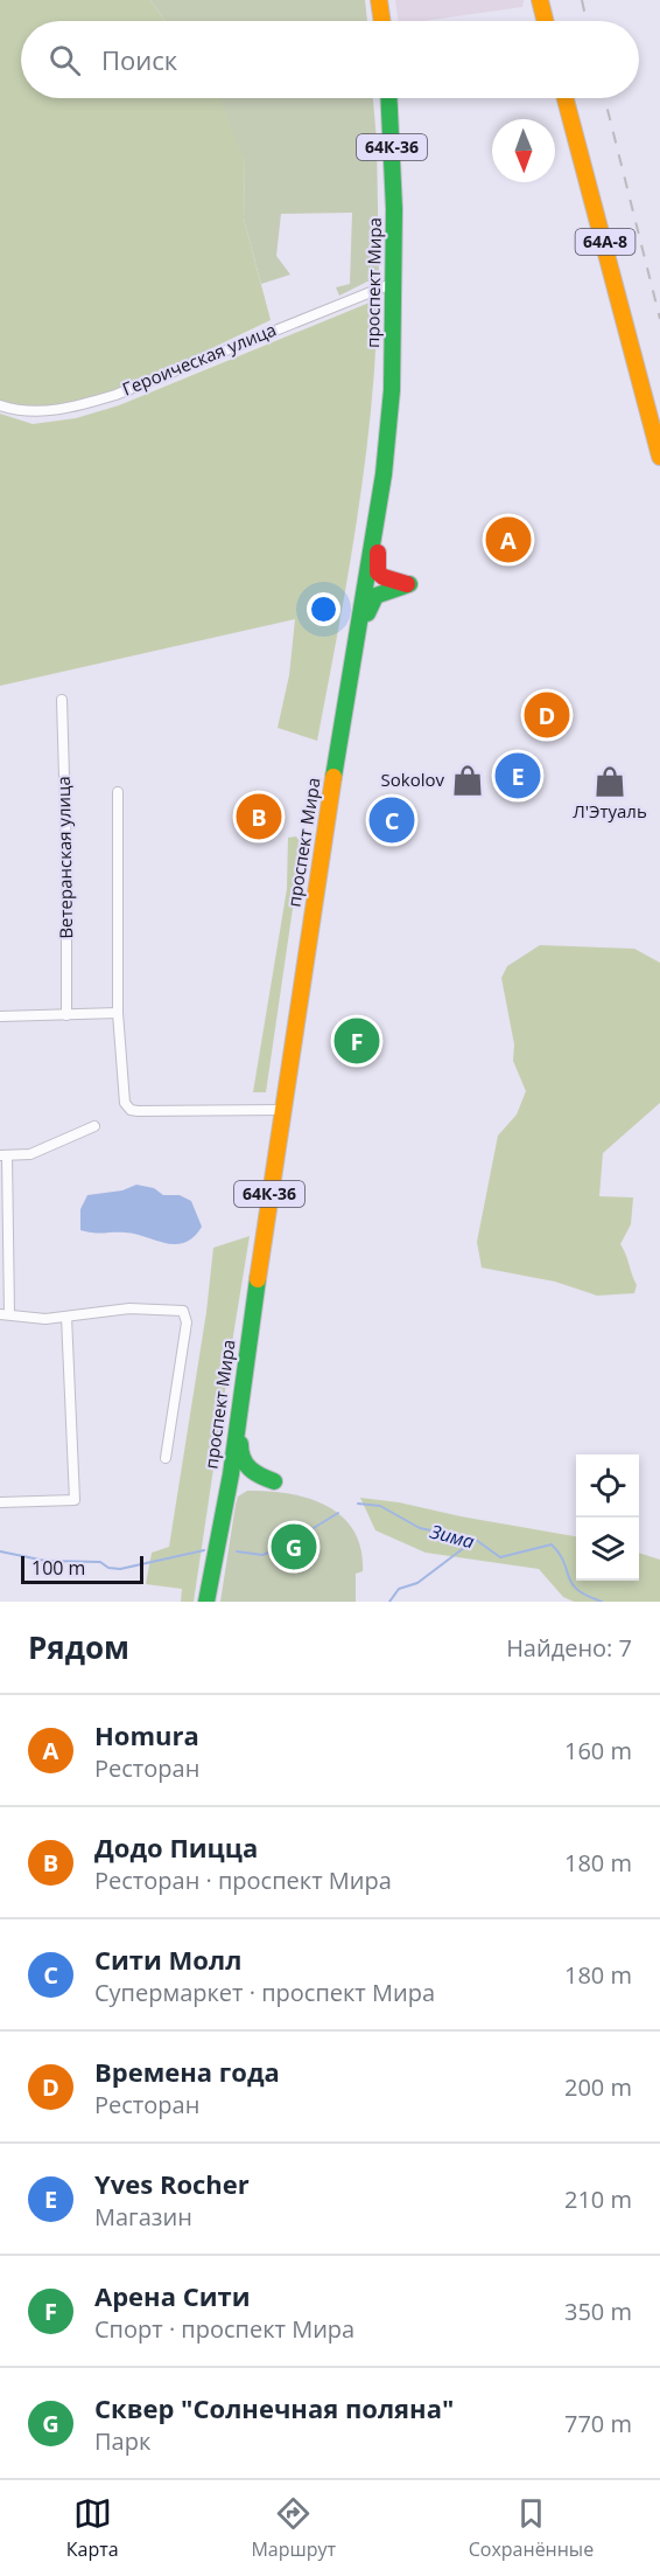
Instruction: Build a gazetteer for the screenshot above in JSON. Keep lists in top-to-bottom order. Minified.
{"streets":{"main road":["64К-36","64А-8","проспект Мира"],"street":["Героическая улица","Ветеранская улица"]},"crossings":[["проспект Мира","Героическая улица"]],"water":["Зима"],"places":{"shop":["Sokolov","Л'Этуаль"]},"scale_bar":"100 m","north":"bottom","page":{"search":"Поиск","pins":["A","D","E","B","C","F","G"],"scale":"100 m","heading":["Рядом","Найдено: 7"],"list":[{"mark":"A","name":"Homura","note":"Ресторан","value":"160 m"},{"mark":"B","name":"Додо Пицца","note":"Ресторан · проспект Мира","value":"180 m"},{"mark":"C","name":"Сити Молл","note":"Супермаркет · проспект Мира","value":"180 m"},{"mark":"D","name":"Времена года","note":"Ресторан","value":"200 m"},{"mark":"E","name":"Yves Rocher","note":"Магазин","value":"210 m"},{"mark":"F","name":"Арена Сити","note":"Спорт · проспект Мира","value":"350 m"},{"mark":"G","name":"Сквер \"Солнечная поляна\"","note":"Парк","value":"770 m"}],"nav":["Карта","Маршрут","Сохранённые"]}}
